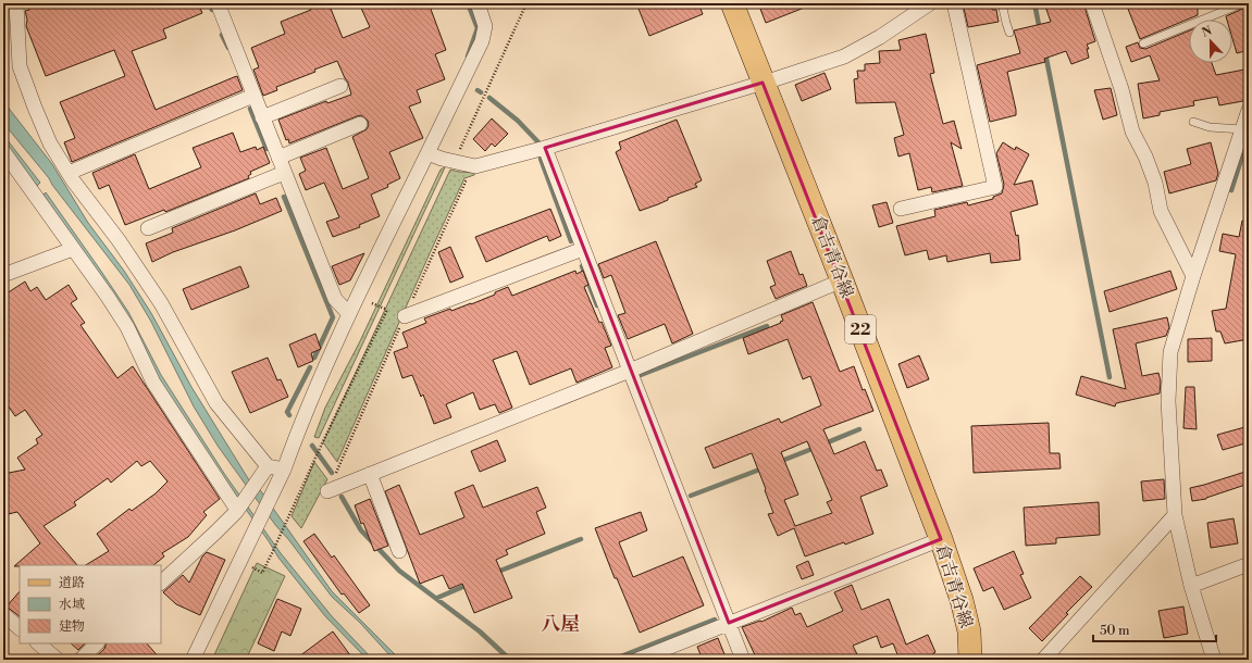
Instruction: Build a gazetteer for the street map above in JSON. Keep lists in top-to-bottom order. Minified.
{"streets":{"main road":["倉吉青谷線","22"]},"districts":["八屋"],"legend":["道路","水域","建物"],"scale_bar":"50 m","north":"top"}
